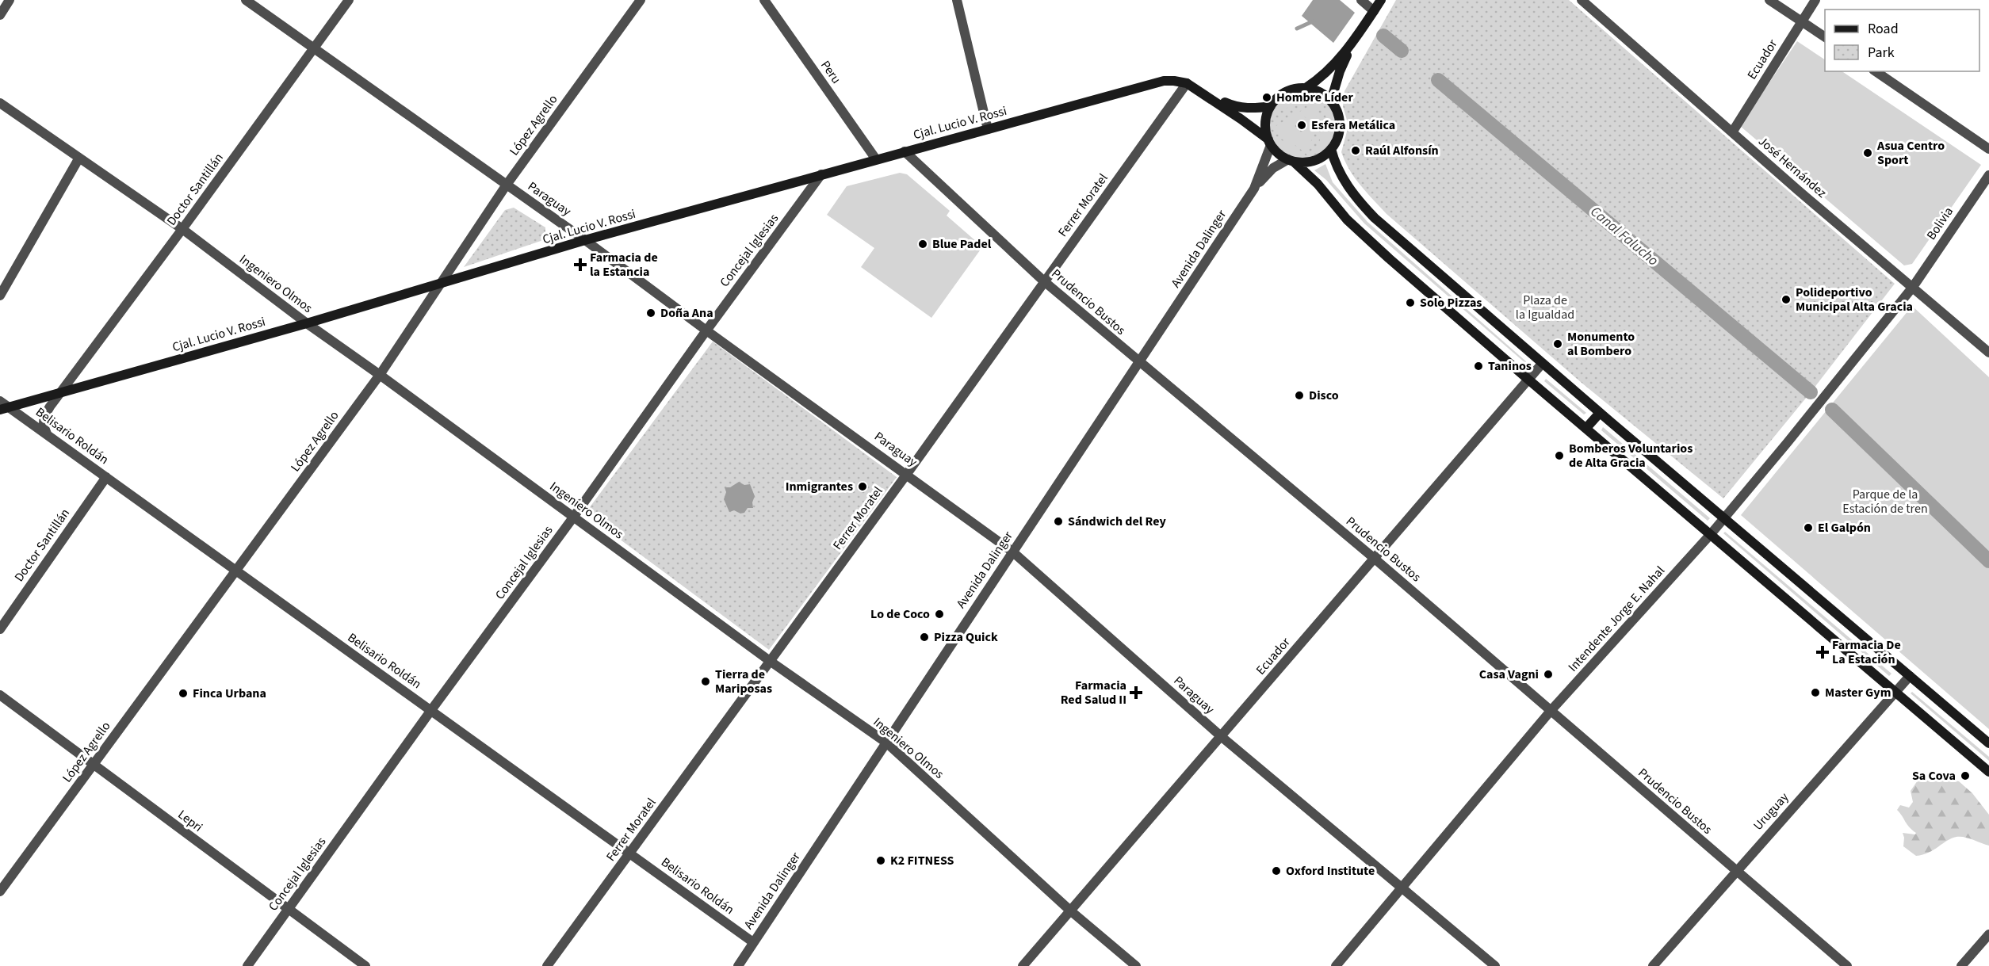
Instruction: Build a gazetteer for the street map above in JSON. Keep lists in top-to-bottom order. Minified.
{"streets":{"main road":["Cjal. Lucio V. Rossi"],"street":["Ecuador","Peru","López Agrello","José Hernández","Doctor Santillán","Paraguay","Ferrer Moratel","Bolivia","Avenida Dalinger","Concejal Iglesias","Ingeniero Olmos","Prudencio Bustos","Belisario Roldán","Intendente Jorge E. Nahal","Uruguay","Lepri"]},"crossings":[["Ecuador","José Hernández"],["Ecuador","Paraguay"],["Ecuador","Ingeniero Olmos"],["Ecuador","Prudencio Bustos"],["Peru","Cjal. Lucio V. Rossi"],["Cjal. Lucio V. Rossi","López Agrello"],["Cjal. Lucio V. Rossi","Doctor Santillán"],["Cjal. Lucio V. Rossi","Paraguay"],["Cjal. Lucio V. Rossi","Ferrer Moratel"],["Cjal. Lucio V. Rossi","Concejal Iglesias"],["Cjal. Lucio V. Rossi","Ingeniero Olmos"],["Cjal. Lucio V. Rossi","Prudencio Bustos"],["Cjal. Lucio V. Rossi","Belisario Roldán"],["López Agrello","Paraguay"],["López Agrello","Ingeniero Olmos"],["López Agrello","Belisario Roldán"],["López Agrello","Lepri"],["José Hernández","Bolivia"],["José Hernández","Intendente Jorge E. Nahal"],["Doctor Santillán","Paraguay"],["Doctor Santillán","Ingeniero Olmos"],["Doctor Santillán","Belisario Roldán"],["Paraguay","Ferrer Moratel"],["Paraguay","Avenida Dalinger"],["Paraguay","Concejal Iglesias"],["Paraguay","Intendente Jorge E. Nahal"],["Ferrer Moratel","Ingeniero Olmos"],["Ferrer Moratel","Prudencio Bustos"],["Ferrer Moratel","Belisario Roldán"],["Bolivia","Intendente Jorge E. Nahal"],["Avenida Dalinger","Ingeniero Olmos"],["Avenida Dalinger","Prudencio Bustos"],["Avenida Dalinger","Belisario Roldán"],["Concejal Iglesias","Ingeniero Olmos"],["Concejal Iglesias","Belisario Roldán"],["Concejal Iglesias","Lepri"],["Prudencio Bustos","Intendente Jorge E. Nahal"],["Prudencio Bustos","Uruguay"]],"water":["Canal Falucho"],"parks":["Plaza de la Igualdad","Parque de la Estación de tren"],"places":{"other":["Hombre Líder","Esfera Metálica","Raúl Alfonsín","Asua Centro Sport","Blue Padel","Polideportivo Municipal Alta Gracia","Solo Pizzas","Doña Ana","Monumento al Bombero","Taninos","Disco","Bomberos Voluntarios de Alta Gracia","Inmigrantes","Sándwich del Rey","El Galpón","Lo de Coco","Pizza Quick","Casa Vagni","Tierra de Mariposas","Master Gym","Finca Urbana","Sa Cova","K2 FITNESS","Oxford Institute"],"health":["Farmacia de la Estancia","Farmacia De La Estación","Farmacia Red Salud II"]},"legend":["Road","Park"]}
